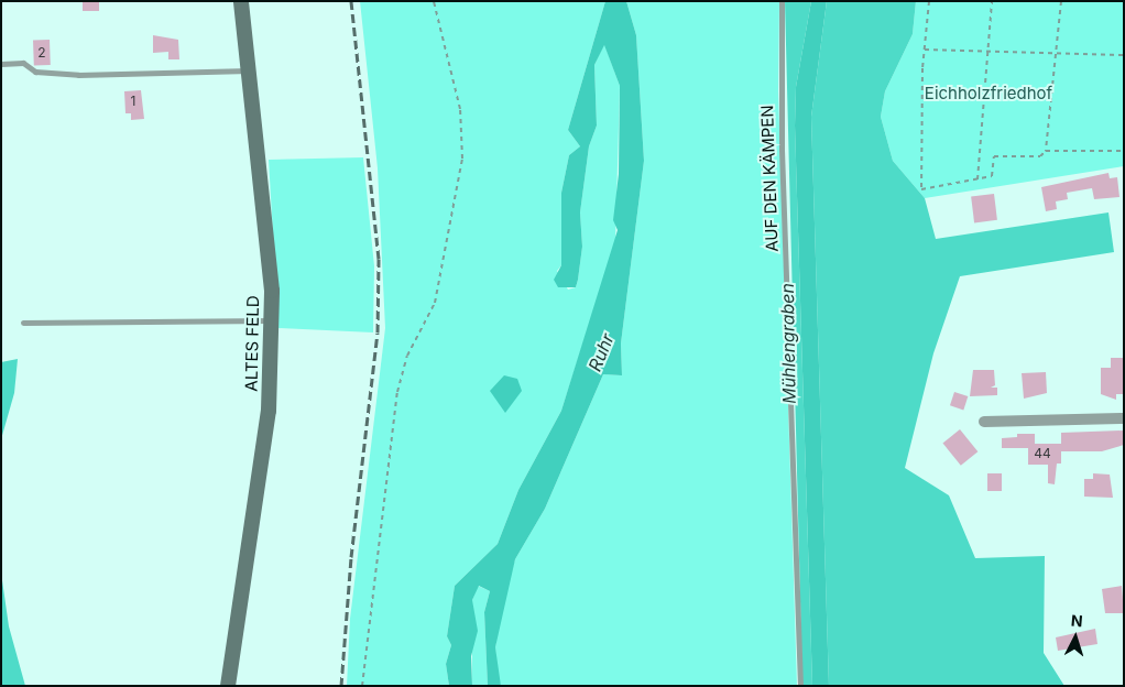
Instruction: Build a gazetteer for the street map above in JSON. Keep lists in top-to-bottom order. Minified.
{"streets":{"main road":["ALTES FELD"],"lane":["AUF DEN KÄMPEN"]},"water":["Mühlengraben","Ruhr"],"parks":["Eichholzfriedhof"],"house_numbers":["2","1","44"],"north":"top"}
